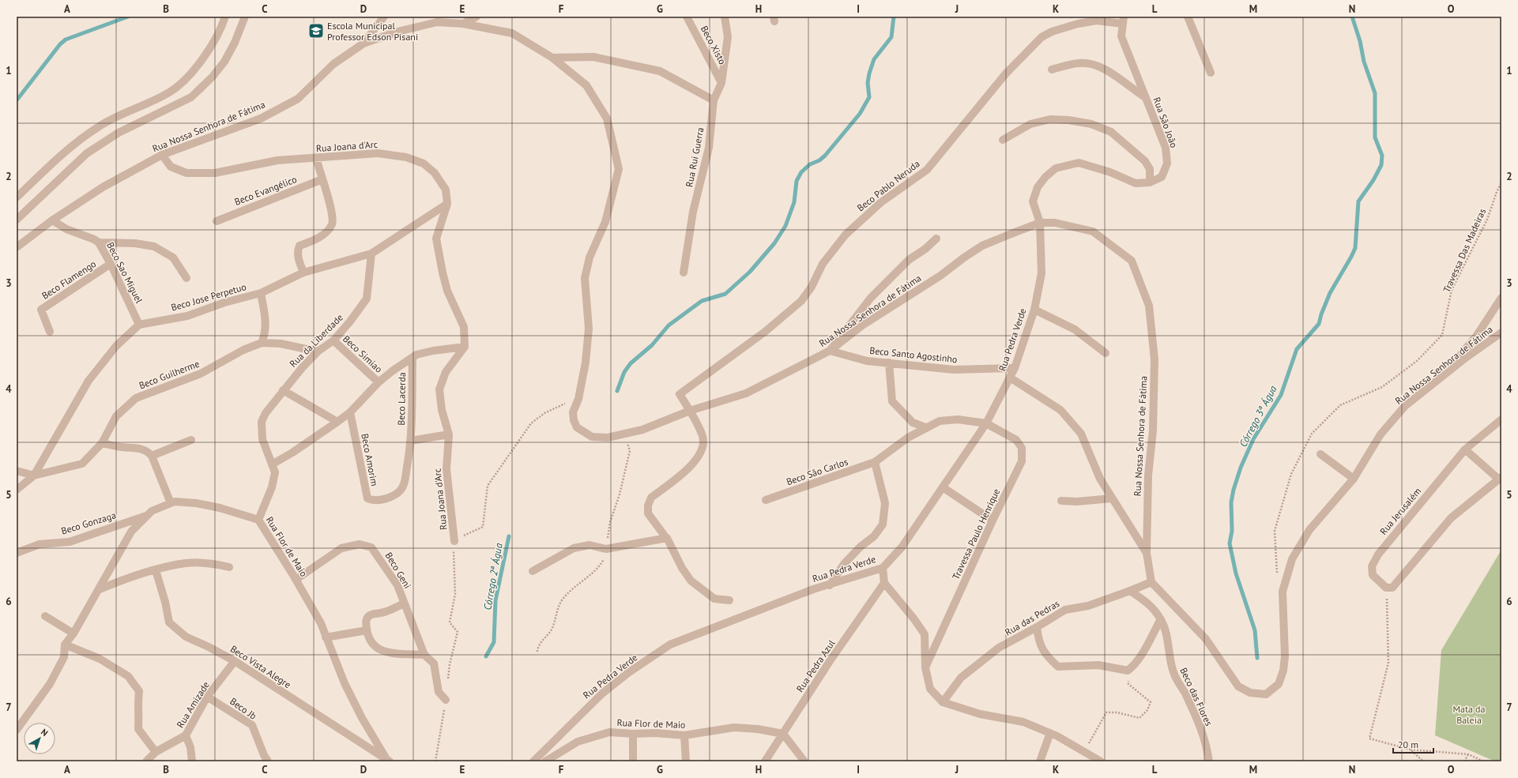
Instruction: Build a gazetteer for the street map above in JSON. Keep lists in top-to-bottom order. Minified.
{"streets":{"street":["Beco Xisto","Rua São João","Rua Nossa Senhora de Fátima","Rua Joana d'Arc","Rua Rui Guerra","Beco Pablo Neruda","Beco Evangélico","Beco Sao Miguel","Beco Flamengo","Beco Jose Perpetuo","Rua Pedra Verde","Rua da Liberdade","Beco Simiao","Beco Santo Agostinho","Beco Guilherme","Beco Lacerda","Beco Amorim","Beco São Carlos","Rua Jerusalém","Beco Gonzaga","Travessa Paulo Henrique","Rua Flor de Maio","Beco Geni","Rua das Pedras","Rua Pedra Azul","Beco Vista Alegre","Beco das Flores","Rua Amizade","Beco Jb"],"path":["Travessa Das Madeiras"]},"crossings":[["Beco Xisto","Rua Rui Guerra"],["Rua São João","Beco Pablo Neruda"],["Rua Nossa Senhora de Fátima","Rua Joana d'Arc"],["Rua Nossa Senhora de Fátima","Beco Pablo Neruda"],["Rua Nossa Senhora de Fátima","Travessa Das Madeiras"],["Rua Nossa Senhora de Fátima","Beco Sao Miguel"],["Rua Nossa Senhora de Fátima","Rua Pedra Verde"],["Rua Nossa Senhora de Fátima","Beco Santo Agostinho"],["Rua Nossa Senhora de Fátima","Rua das Pedras"],["Beco Sao Miguel","Beco Flamengo"],["Beco Sao Miguel","Beco Jose Perpetuo"],["Beco Jose Perpetuo","Rua da Liberdade"],["Rua Pedra Verde","Beco Santo Agostinho"],["Rua Pedra Verde","Beco São Carlos"],["Rua Pedra Verde","Travessa Paulo Henrique"],["Rua da Liberdade","Beco Simiao"],["Rua da Liberdade","Beco Guilherme"],["Rua da Liberdade","Rua Flor de Maio"],["Beco Lacerda","Beco Amorim"],["Beco São Carlos","Travessa Paulo Henrique"],["Beco Gonzaga","Rua Flor de Maio"],["Rua Flor de Maio","Beco Geni"],["Rua Flor de Maio","Rua Pedra Azul"],["Rua Flor de Maio","Beco Vista Alegre"],["Beco Vista Alegre","Rua Amizade"],["Rua Amizade","Beco Jb"]],"water":["Córrego 3ª Água","Córrego 2ª Água"],"parks":["Mata da Baleia"],"places":{"school or university":["Escola Municipal Professor Edson Pisani"]},"scale_bar":"20 m","north":"top right","grid":{"columns":["A","B","C","D","E","F","G","H","I","J","K","L","M","N","O"],"rows":["1","2","3","4","5","6","7"]}}
